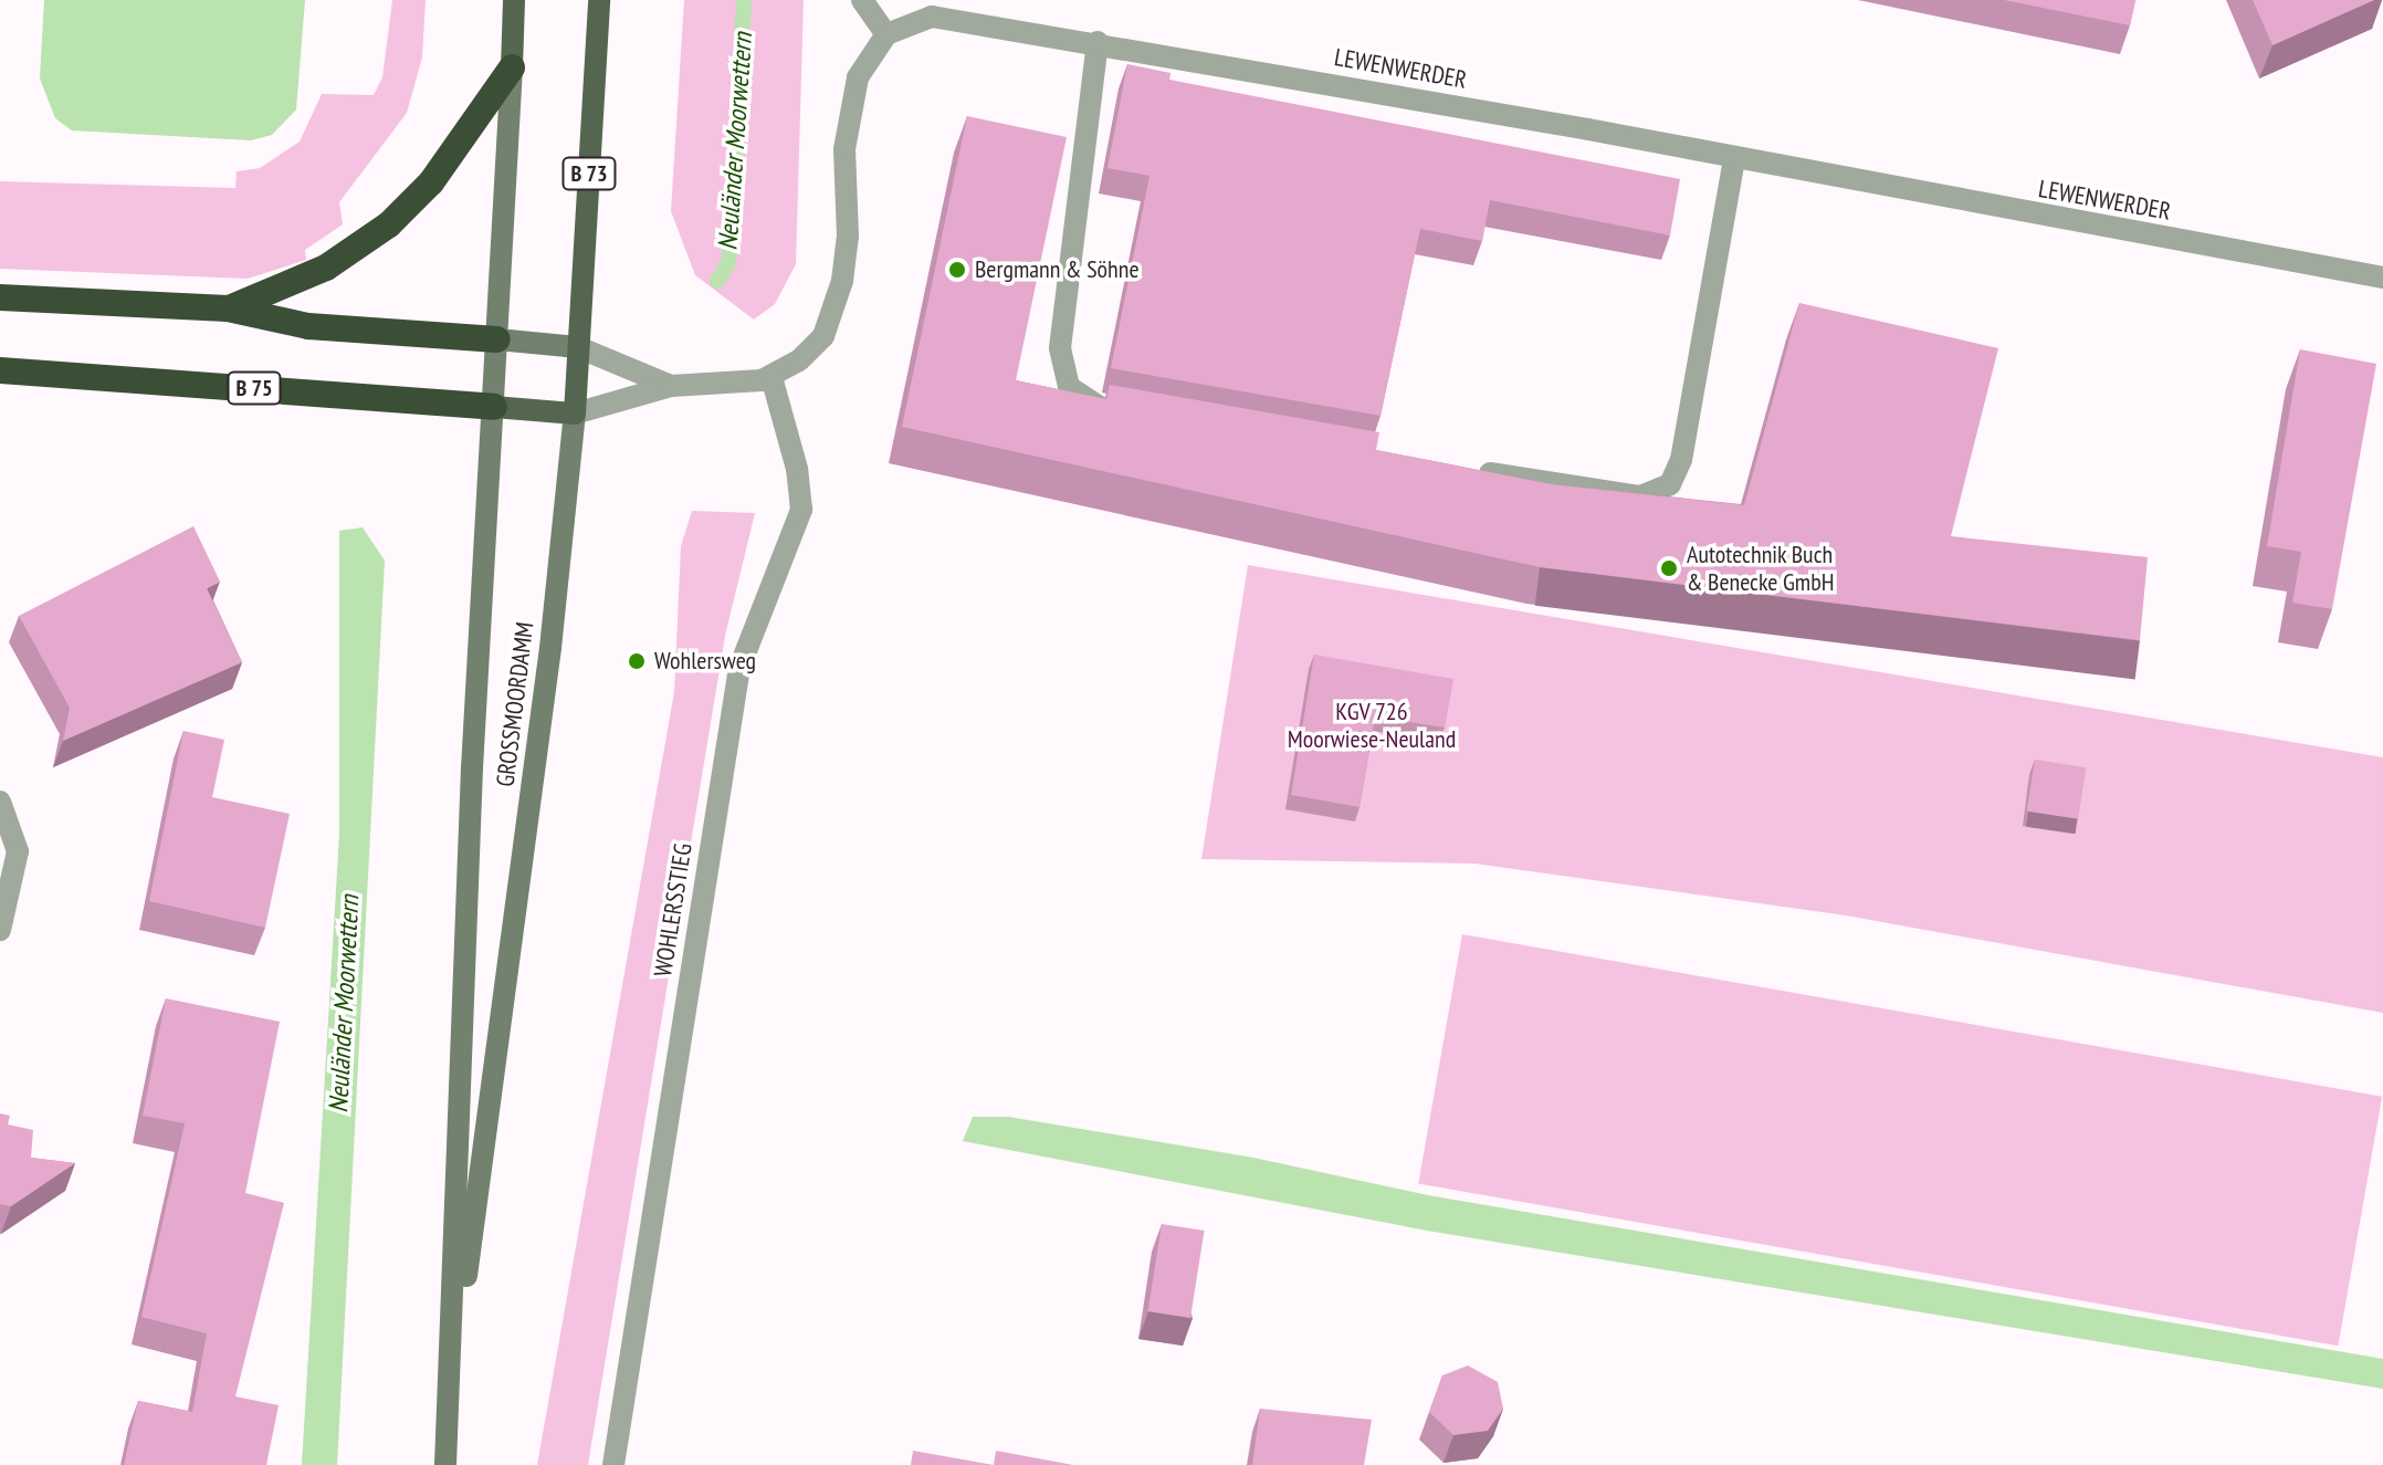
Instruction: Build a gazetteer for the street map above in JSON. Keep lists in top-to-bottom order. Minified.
{"streets":{"highway":["B 75"],"main road":["B 73","GROSSMOORDAMM"],"street":["LEWENWERDER","WOHLERSSTIEG"]},"crossings":[["B 75","GROSSMOORDAMM"]],"water":["Neuländer Moorwettern"],"parks":["KGV 726 Moorwiese-Neuland"],"places":["Bergmann & Söhne","Autotechnik Buch & Benecke GmbH","Wohlersweg"]}
